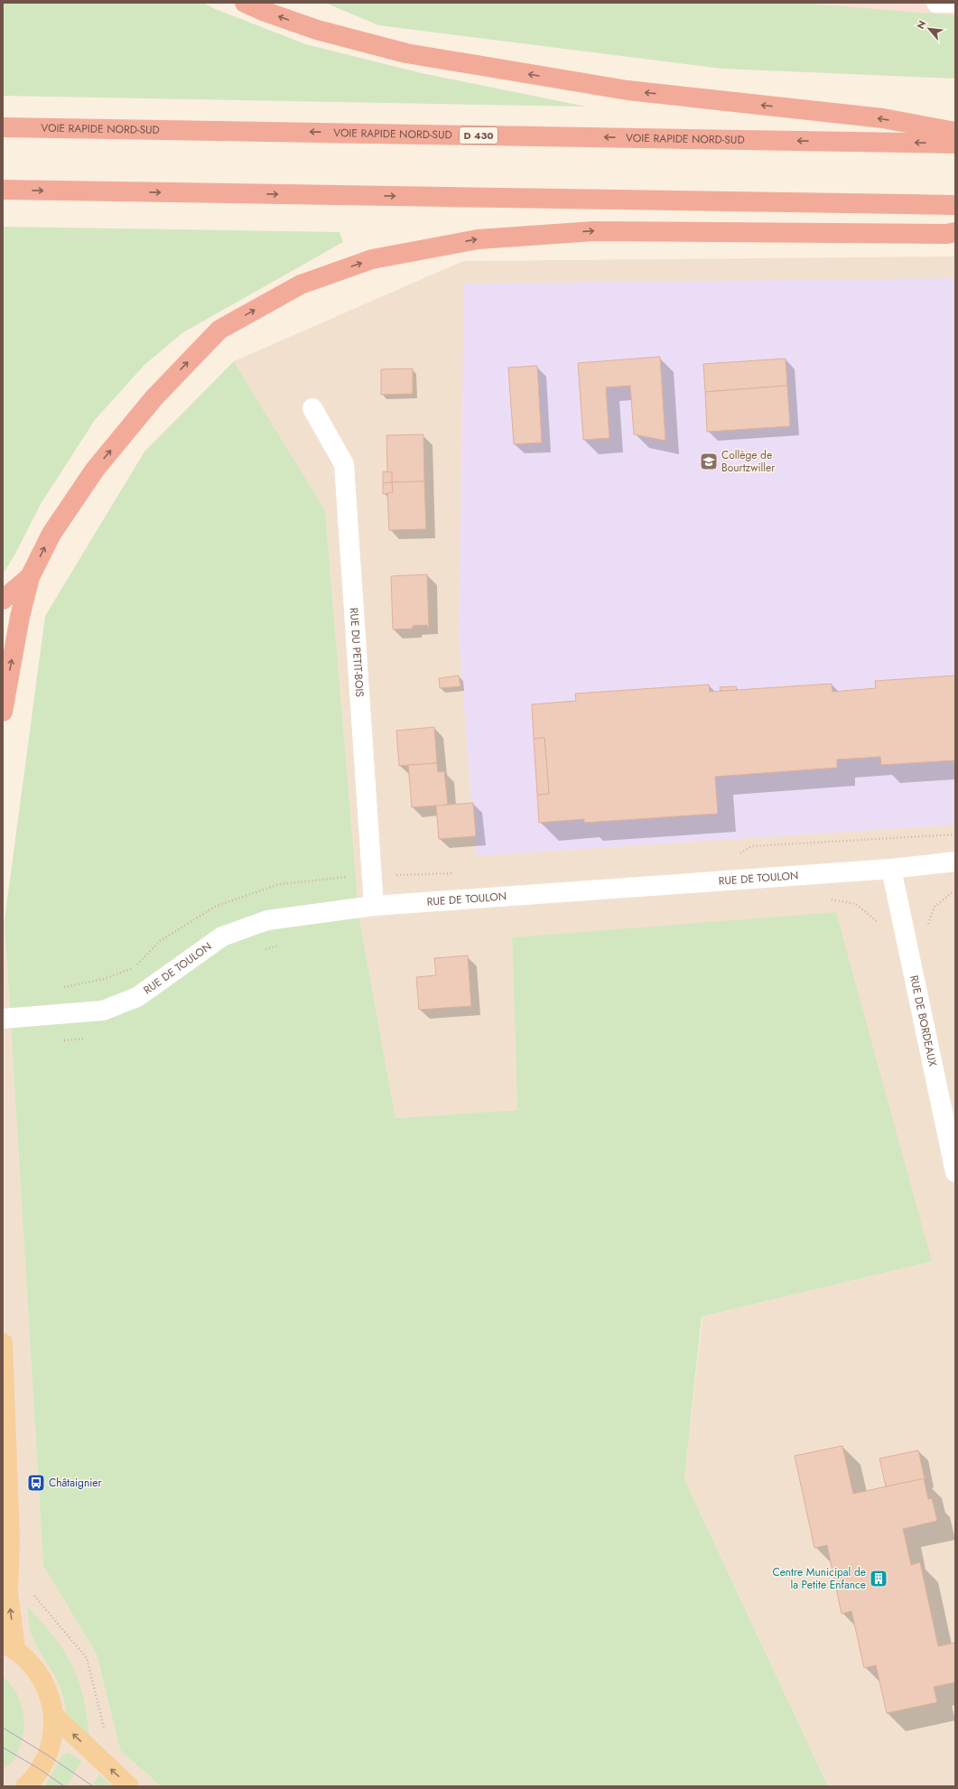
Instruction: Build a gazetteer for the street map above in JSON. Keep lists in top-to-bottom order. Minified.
{"streets":{"highway":["VOIE RAPIDE NORD-SUD","D 430"],"street":["RUE DU PETIT-BOIS","RUE DE TOULON","RUE DE BORDEAUX"]},"crossings":[["RUE DU PETIT-BOIS","RUE DE TOULON"],["RUE DE TOULON","RUE DE BORDEAUX"]],"places":{"school or university":["Collège de Bourtzwiller"],"bus stop":["Châtaignier"],"building":["Centre Municipal de la Petite Enfance"]},"north":"top left"}
